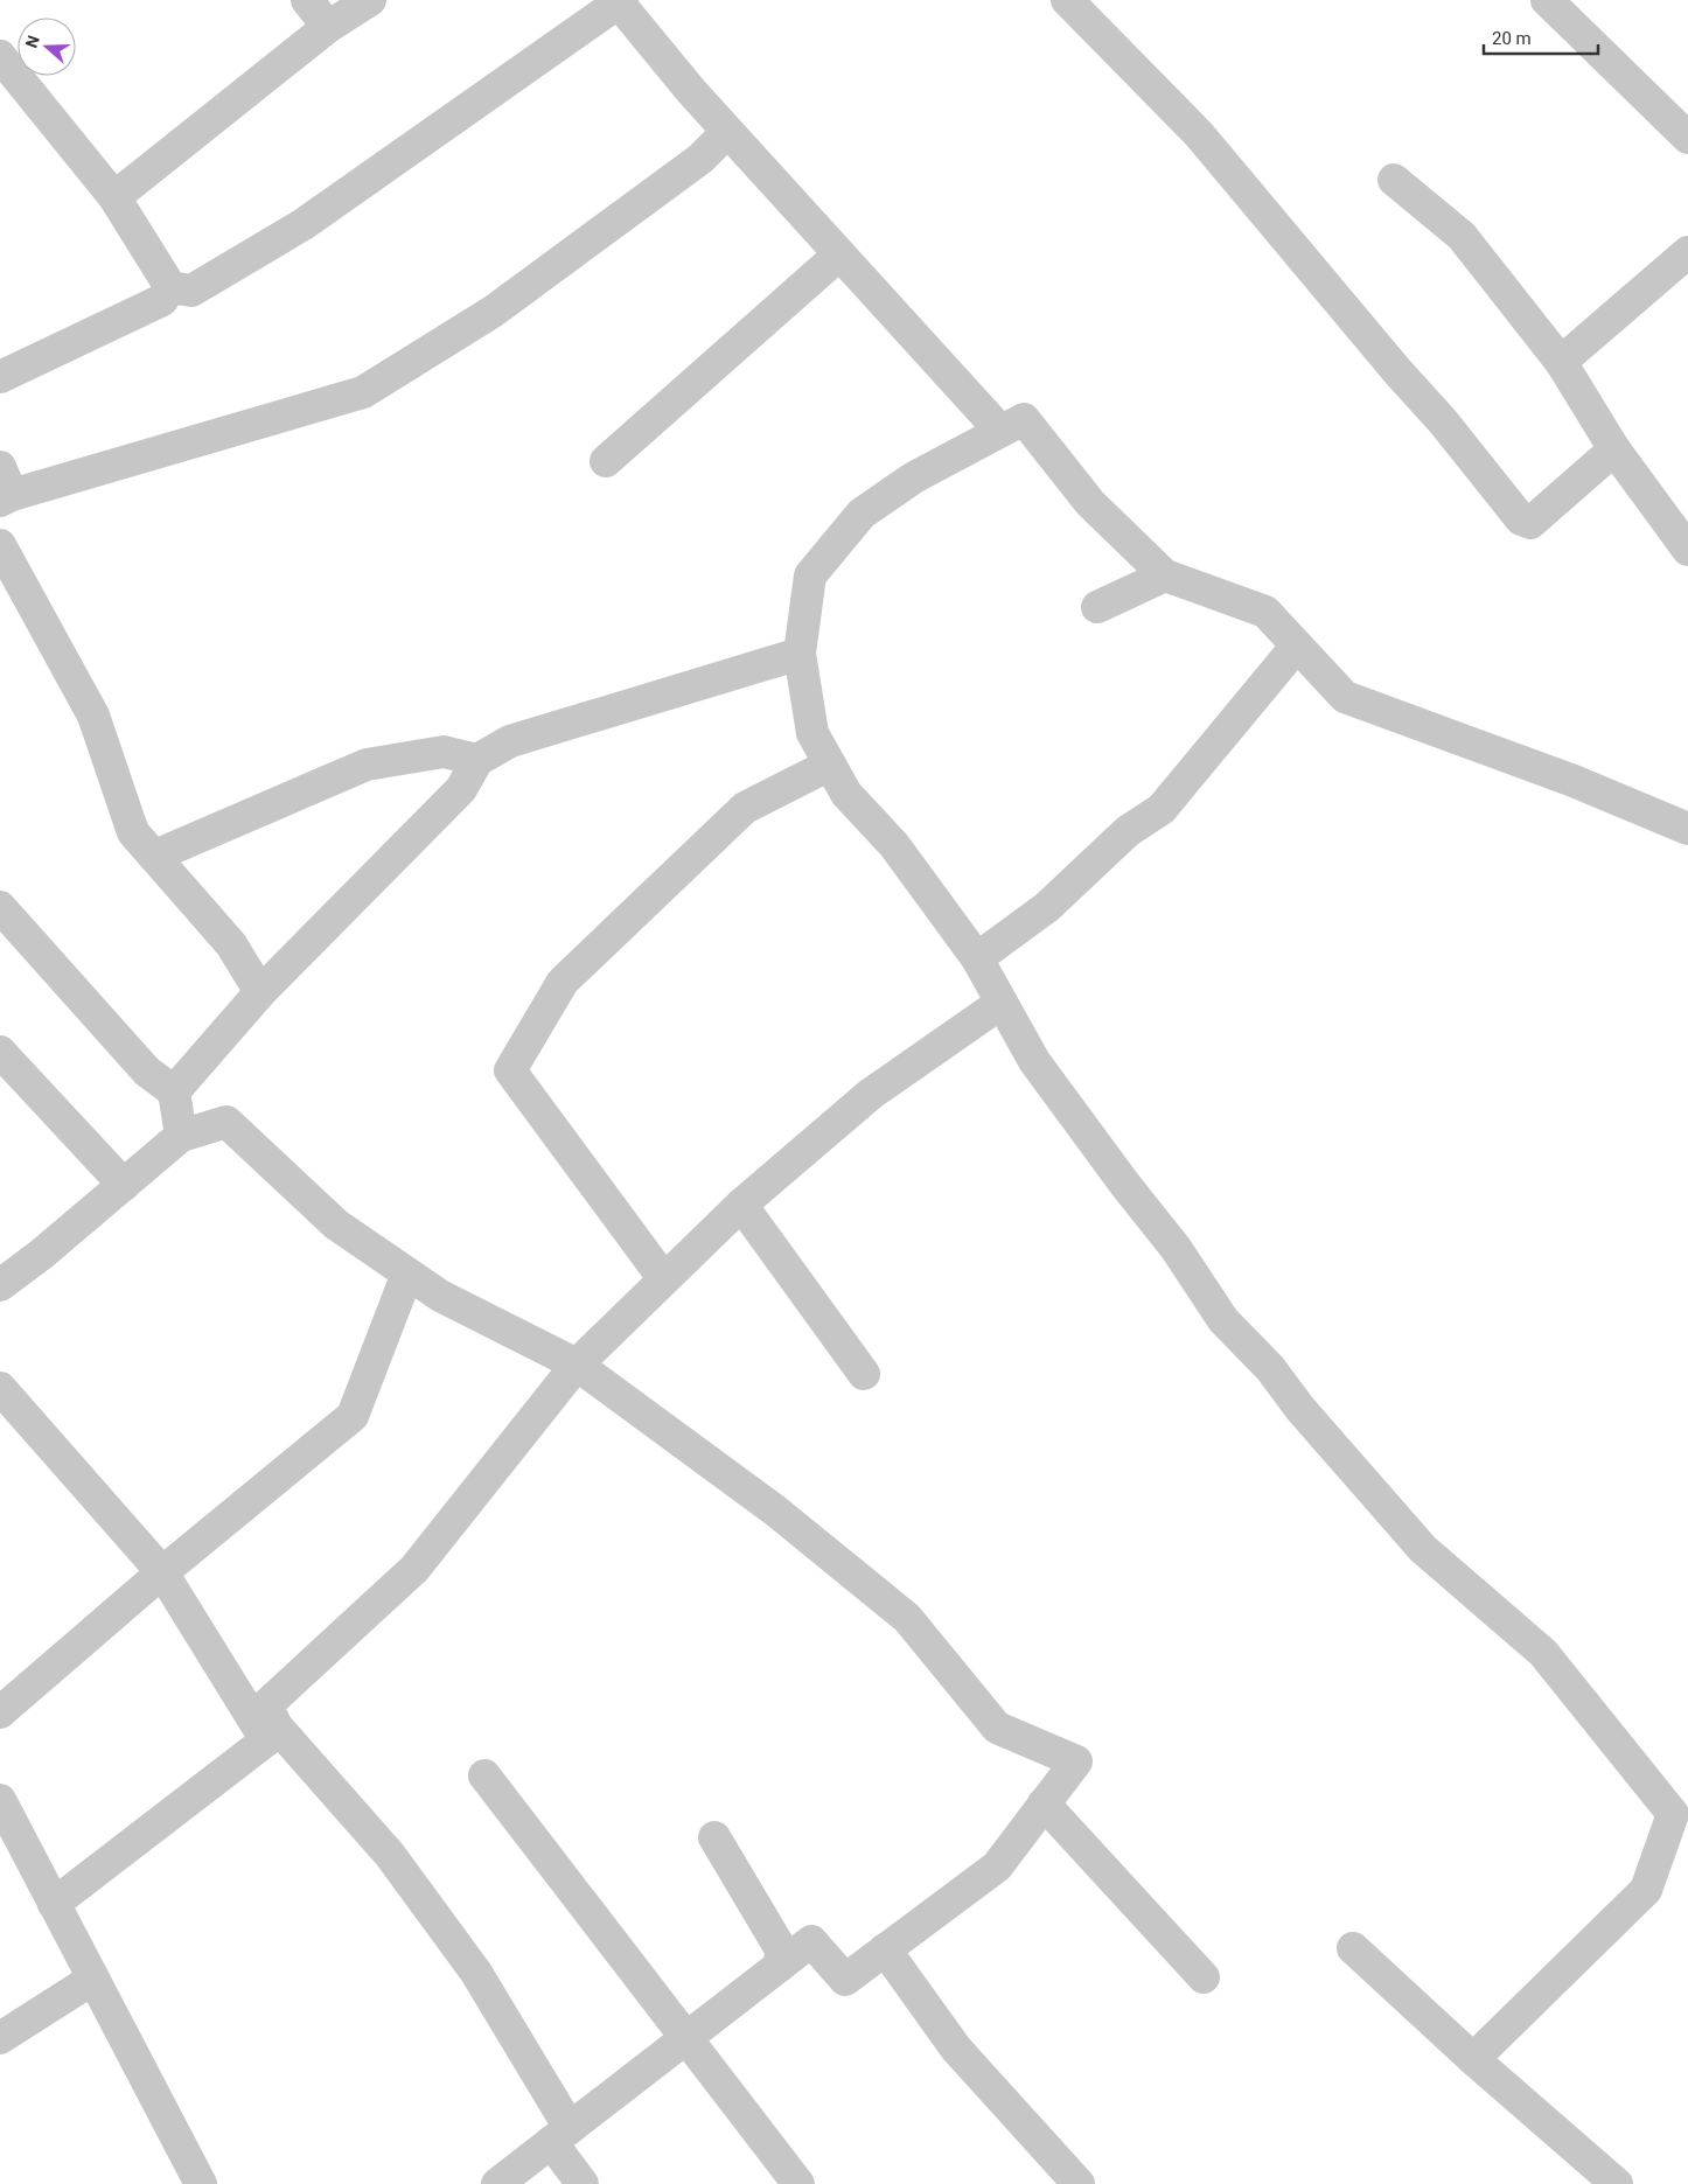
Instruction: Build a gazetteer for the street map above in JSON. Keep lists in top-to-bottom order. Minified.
{"scale_bar":"20 m","north":"left"}
